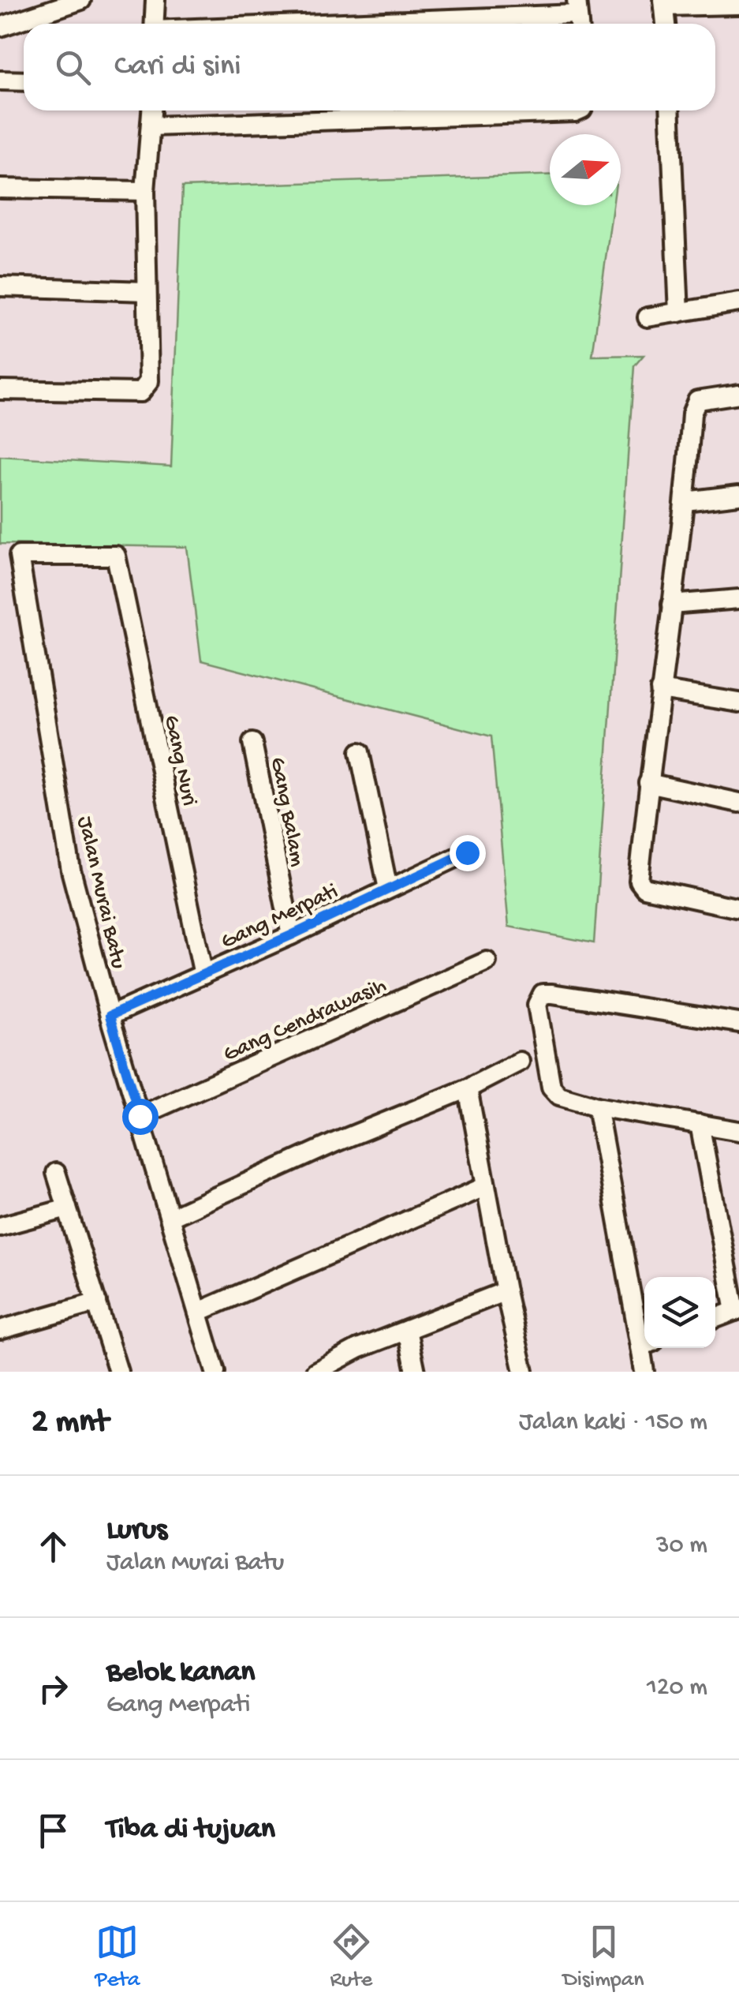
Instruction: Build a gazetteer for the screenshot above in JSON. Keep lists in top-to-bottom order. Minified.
{"streets":{"street":["Gang Nuri","Gang Balam","Jalan Murai Batu","Gang Merpati","Gang Cendrawasih"]},"crossings":[["Gang Nuri","Jalan Murai Batu"],["Gang Nuri","Gang Merpati"],["Gang Balam","Gang Merpati"],["Jalan Murai Batu","Gang Merpati"],["Jalan Murai Batu","Gang Cendrawasih"]],"north":"right","page":{"search":"Cari di sini","heading":["2 mnt","Jalan kaki · 150 m"],"list":[["Lurus","Jalan Murai Batu","30 m"],["Belok kanan","Gang Merpati","120 m"],"Tiba di tujuan"],"nav":["Peta","Rute","Disimpan"]}}
